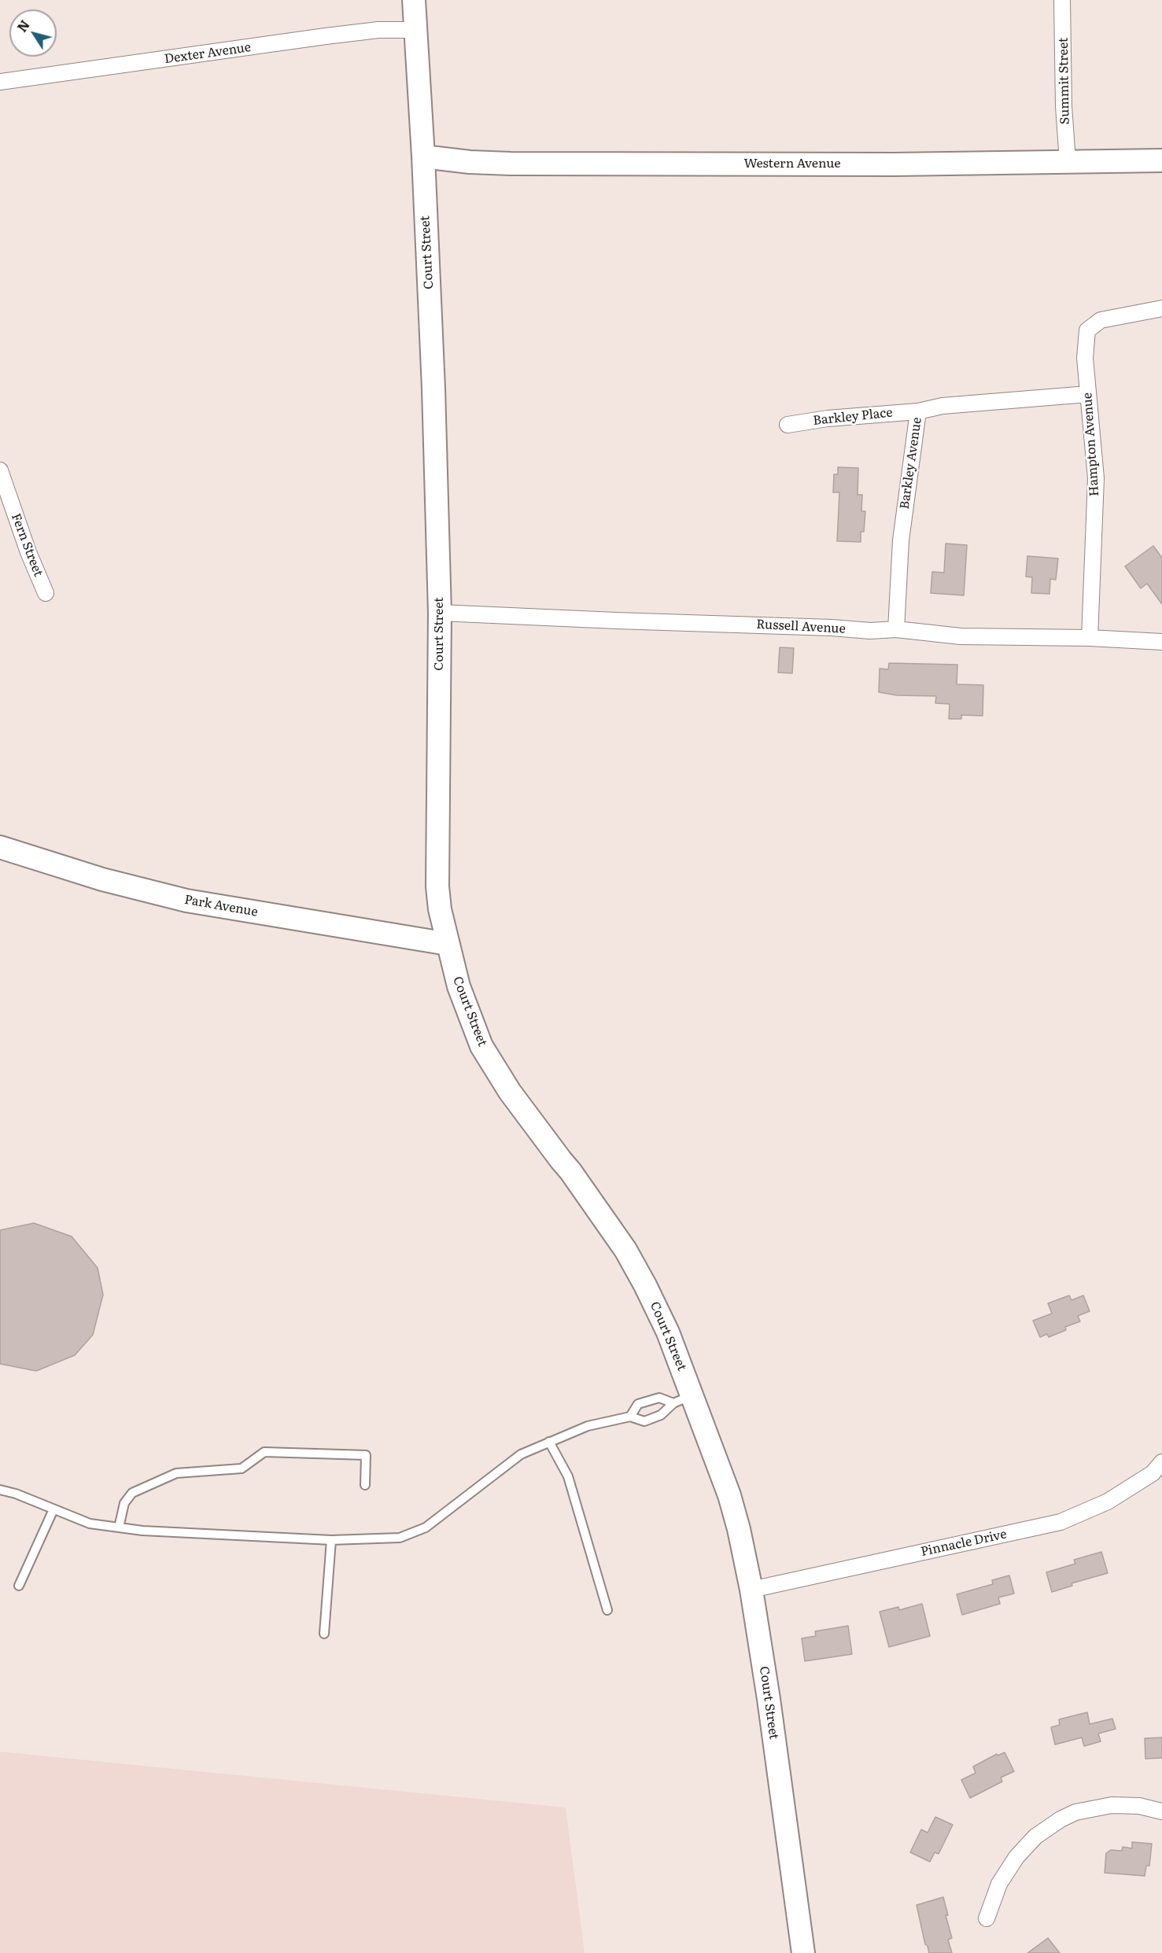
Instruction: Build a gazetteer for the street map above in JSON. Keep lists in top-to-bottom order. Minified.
{"streets":{"main road":["Western Avenue","Court Street","Park Avenue"],"street":["Dexter Avenue","Summit Street","Barkley Place","Hampton Avenue","Barkley Avenue","Fern Street","Russell Avenue","Pinnacle Drive"]},"crossings":[["Dexter Avenue","Court Street"],["Summit Street","Western Avenue"],["Western Avenue","Court Street"],["Court Street","Russell Avenue"],["Court Street","Park Avenue"],["Court Street","Pinnacle Drive"],["Barkley Place","Barkley Avenue"],["Hampton Avenue","Barkley Avenue"],["Hampton Avenue","Russell Avenue"],["Barkley Avenue","Russell Avenue"]],"north":"top left"}
